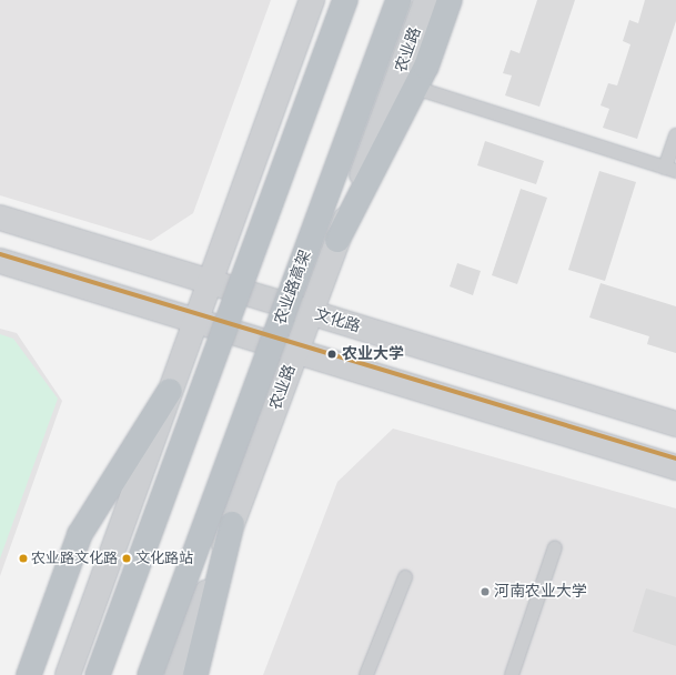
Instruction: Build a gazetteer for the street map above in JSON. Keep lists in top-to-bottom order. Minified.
{"streets":{"highway":["农业路高架"],"street":["农业路","文化路"]},"crossings":[["农业路","文化路"]],"places":["农业大学","农业路文化路","文化路站","河南农业大学"]}
